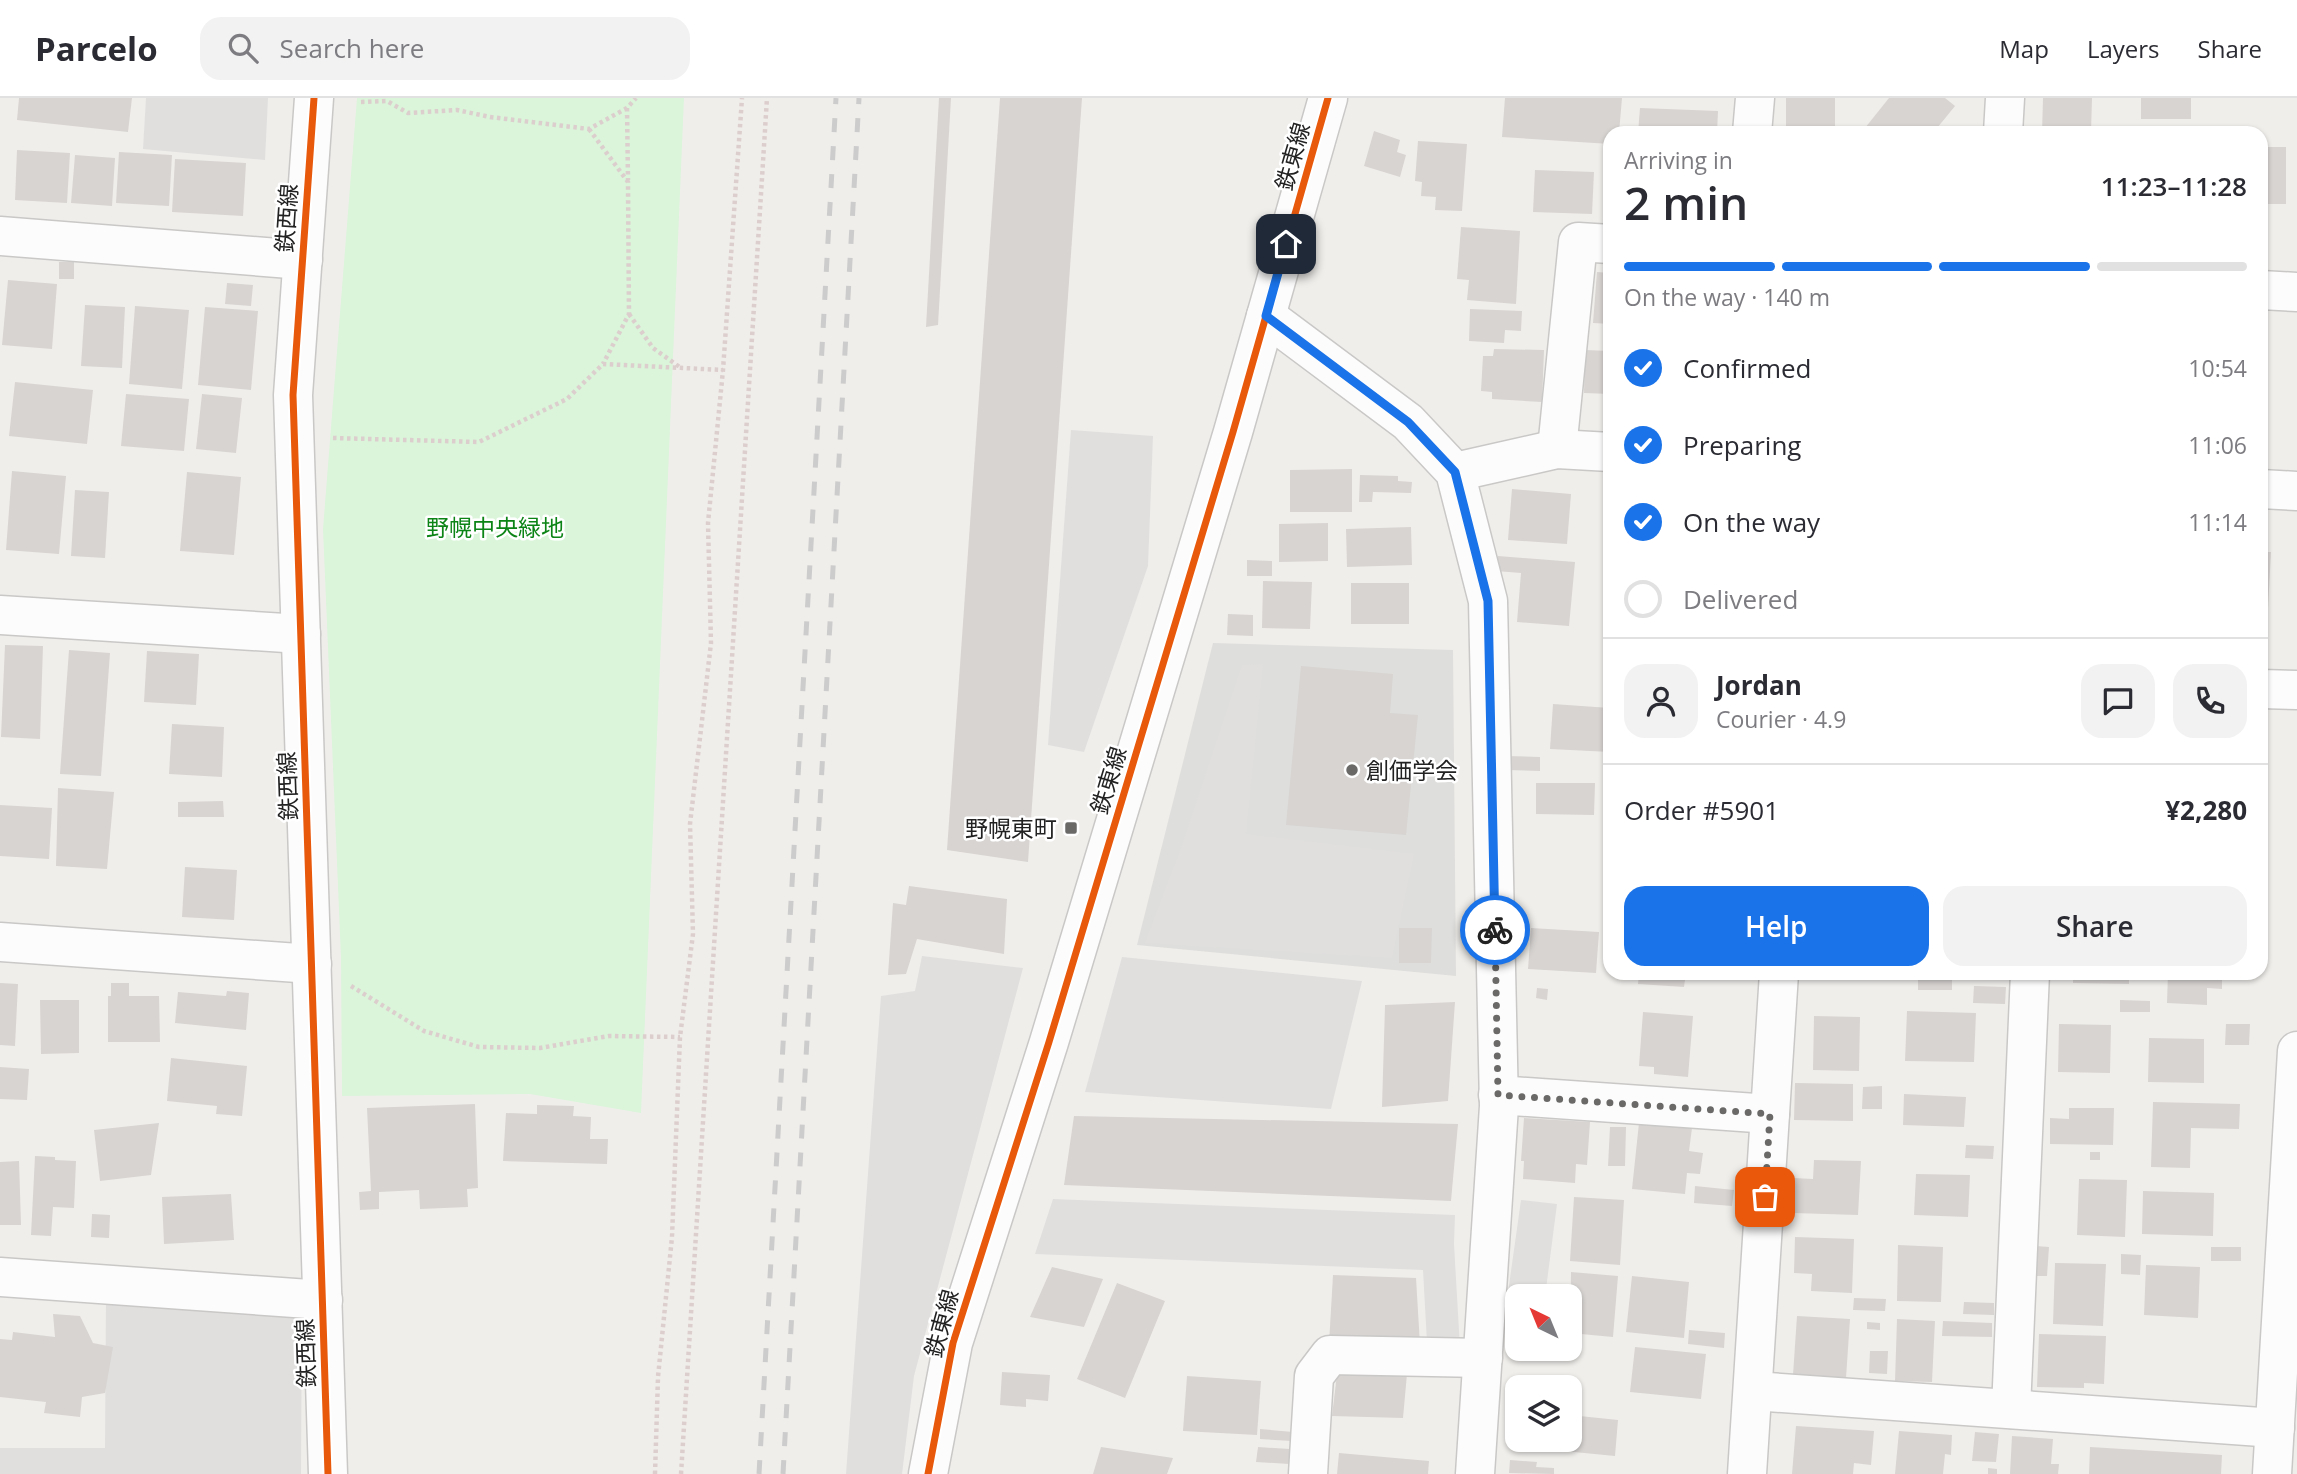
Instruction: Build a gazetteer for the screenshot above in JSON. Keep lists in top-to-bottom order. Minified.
{"streets":{"street":["鉄東線","鉄西線"]},"parks":["野幌中央緑地"],"places":{"other":["創価学会"],"transit":["野幌東町"]},"north":"top left","page":{"header":"Parcelo","search":"Search here","nav":["Map","Layers","Share"],"heading":["2 min","Arriving in","11:23–11:28"],"panel":["Jordan","Courier · 4.9","Order #5901","¥2,280"],"bar":"On the way · 140 m","list":[["Confirmed","10:54"],["Preparing","11:06"],["On the way","11:14"],"Delivered"],"buttons":["Help","Share"]}}
